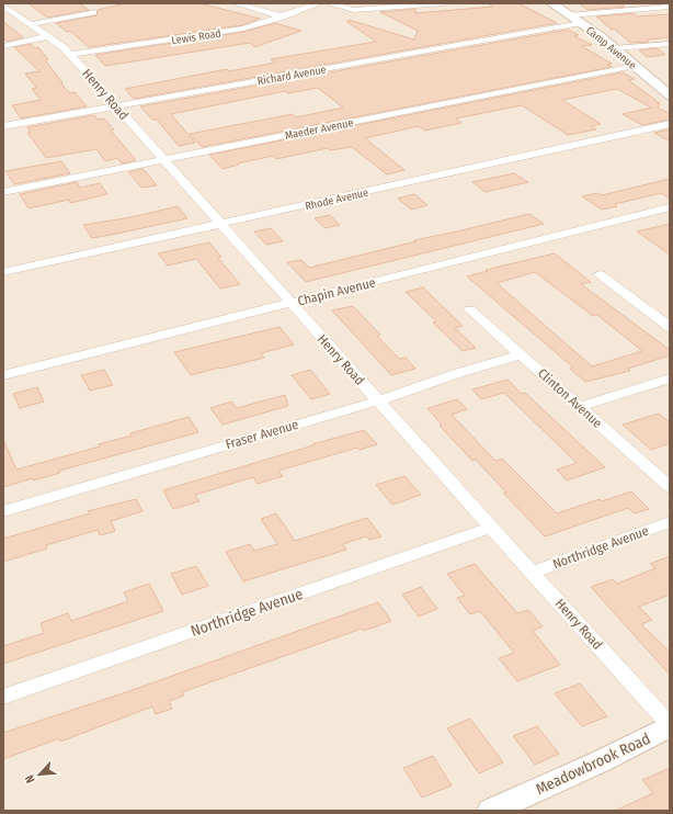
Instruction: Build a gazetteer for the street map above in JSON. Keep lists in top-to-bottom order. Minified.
{"streets":{"street":["Lewis Road","Camp Avenue","Richard Avenue","Henry Road","Maeder Avenue","Rhode Avenue","Chapin Avenue","Clinton Avenue","Fraser Avenue","Northridge Avenue","Meadowbrook Road"]},"crossings":[["Lewis Road","Henry Road"],["Camp Avenue","Richard Avenue"],["Camp Avenue","Maeder Avenue"],["Richard Avenue","Henry Road"],["Henry Road","Maeder Avenue"],["Henry Road","Rhode Avenue"],["Henry Road","Chapin Avenue"],["Henry Road","Fraser Avenue"],["Henry Road","Northridge Avenue"],["Henry Road","Meadowbrook Road"],["Clinton Avenue","Fraser Avenue"]],"north":"bottom left"}
